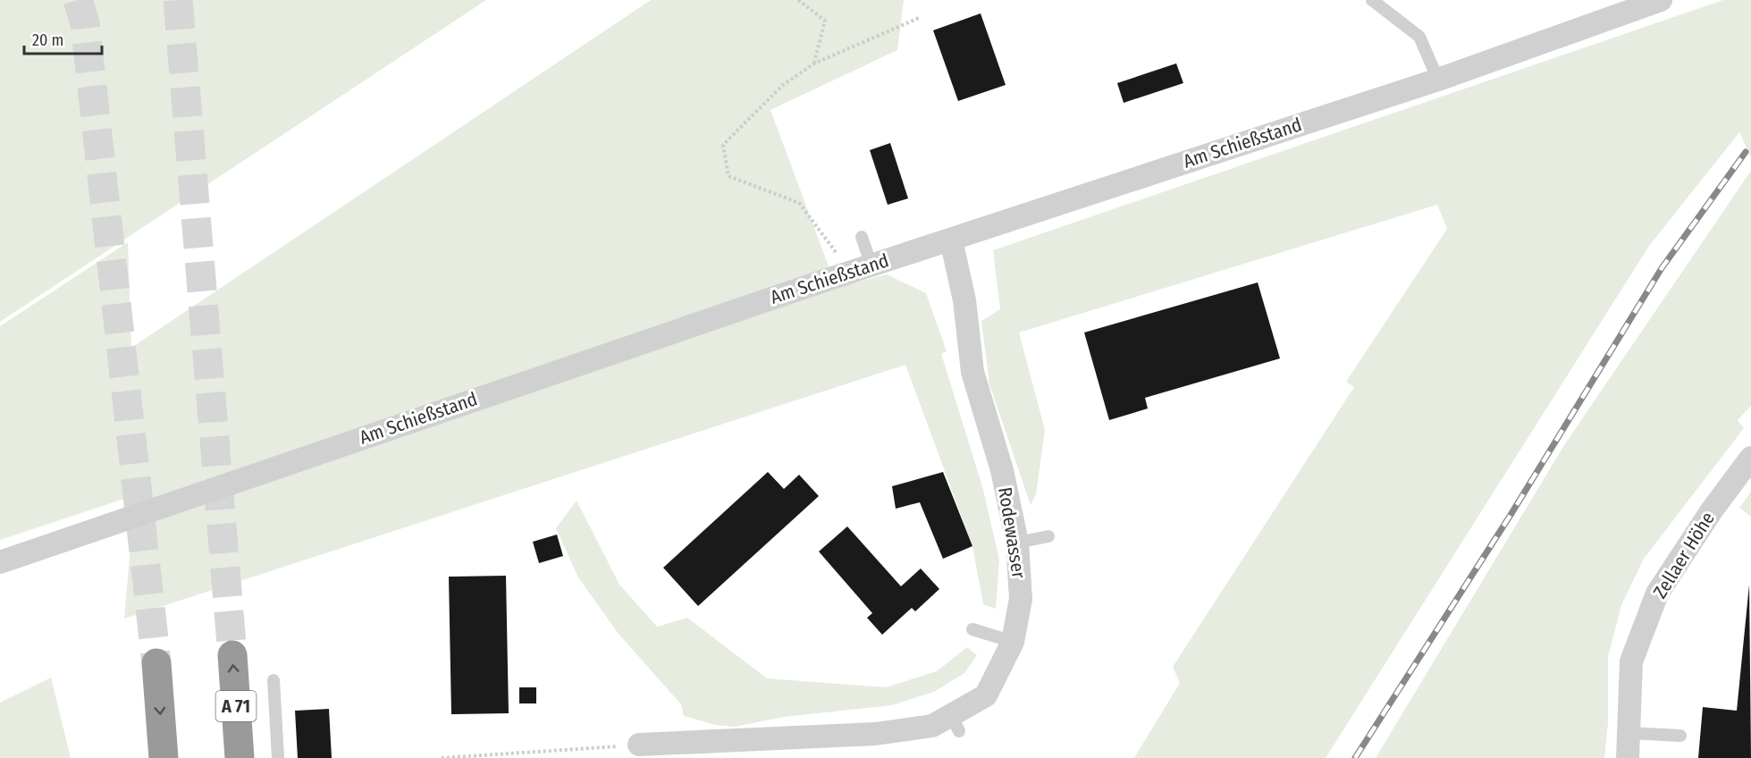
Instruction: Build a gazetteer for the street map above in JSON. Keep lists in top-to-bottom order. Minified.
{"streets":{"highway":["A 71"],"street":["Am Schießstand","Rodewasser","Zellaer Höhe"]},"crossings":[["Am Schießstand","Rodewasser"]],"scale_bar":"20 m"}
